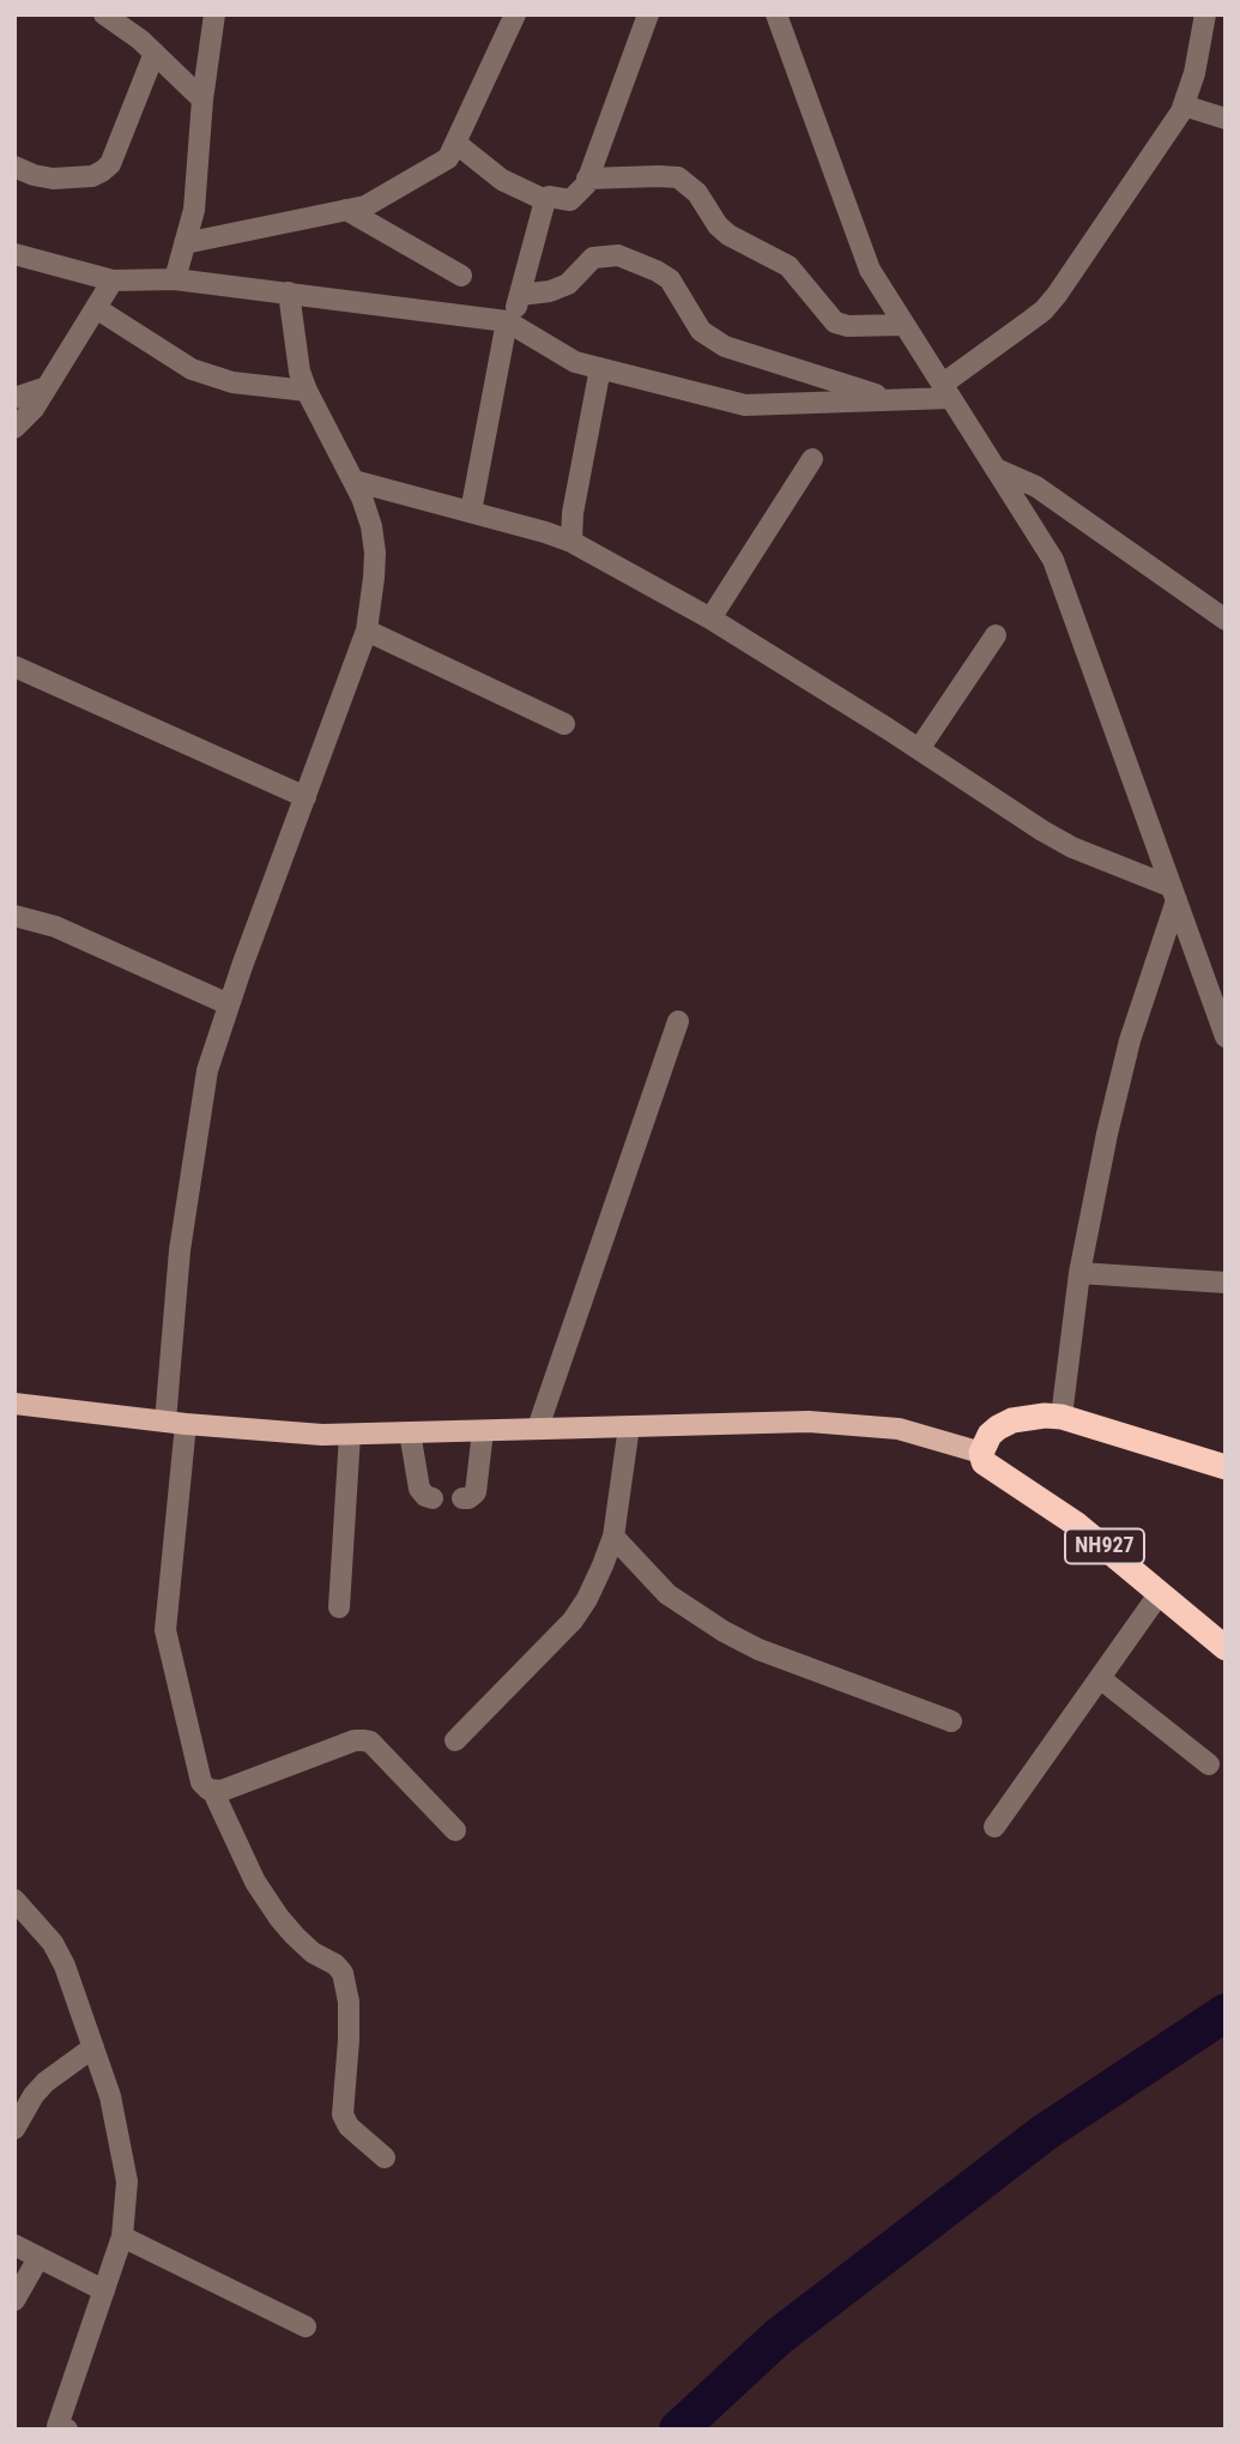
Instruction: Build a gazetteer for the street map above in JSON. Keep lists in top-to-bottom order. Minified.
{"streets":{"highway":["NH927"]}}
